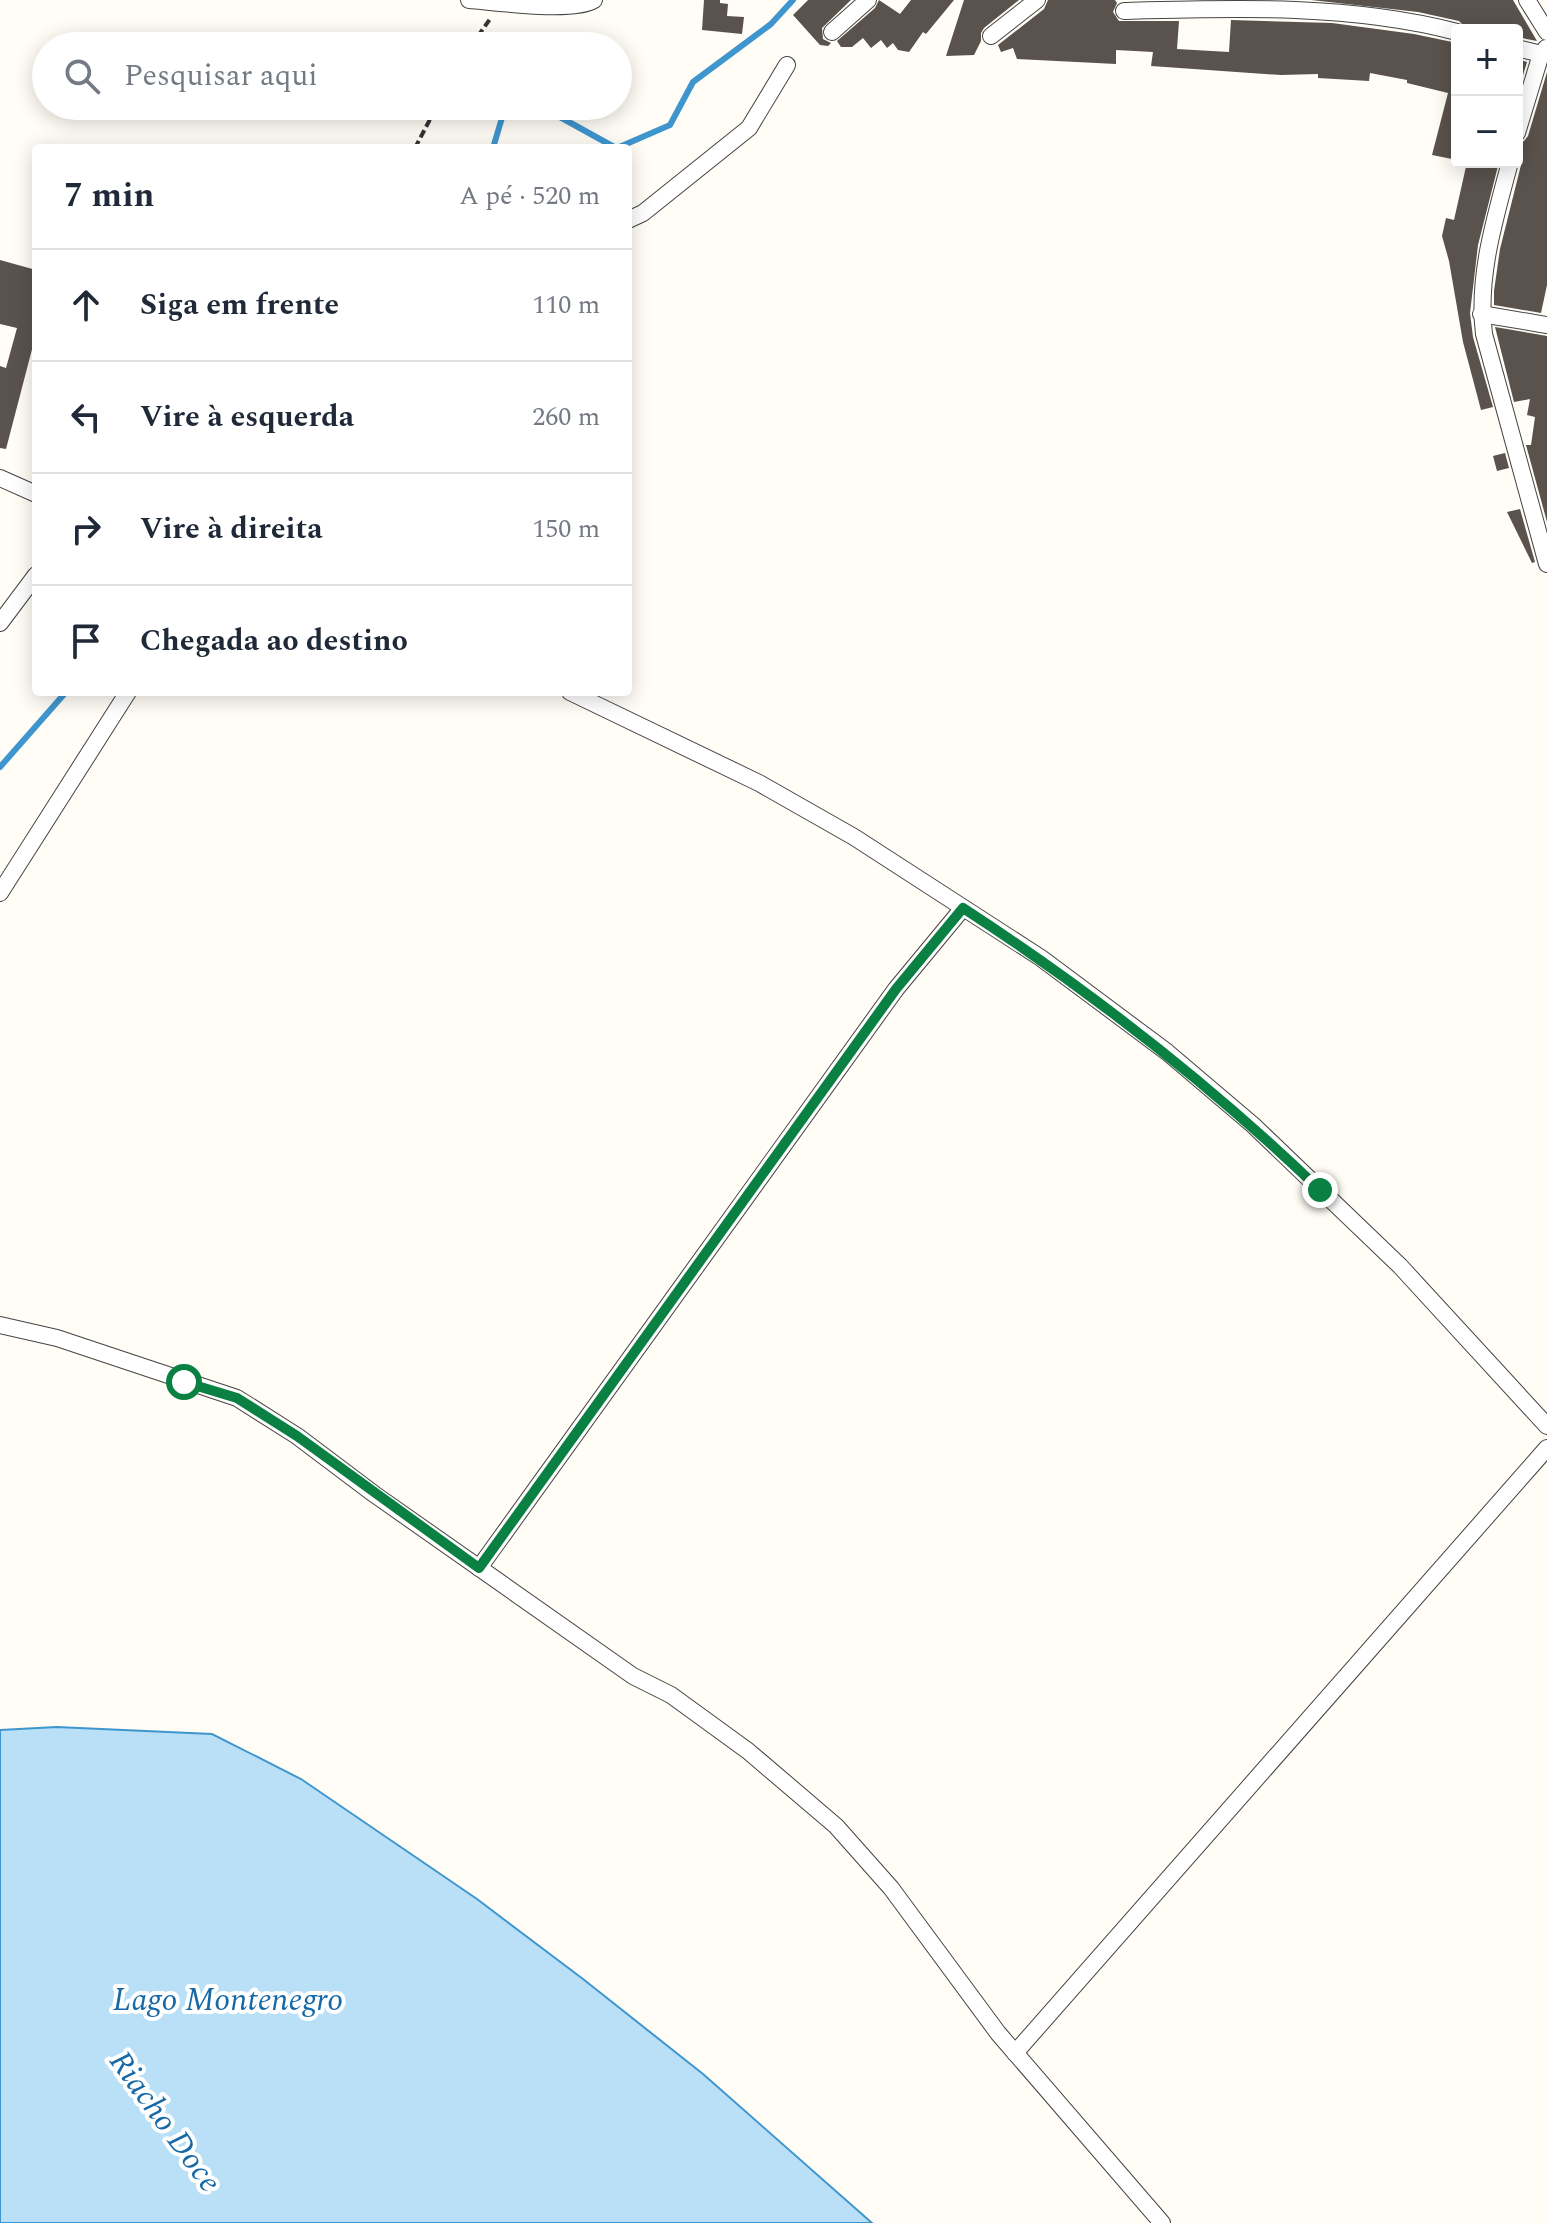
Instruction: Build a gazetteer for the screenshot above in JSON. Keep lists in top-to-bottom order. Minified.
{"water":["Lago Montenegro","Riacho Doce"],"page":{"map_buttons":["+","−"],"search":"Pesquisar aqui","heading":["7 min","A pé · 520 m"],"list":[["Siga em frente","110 m"],["Vire à esquerda","260 m"],["Vire à direita","150 m"],"Chegada ao destino"]}}
